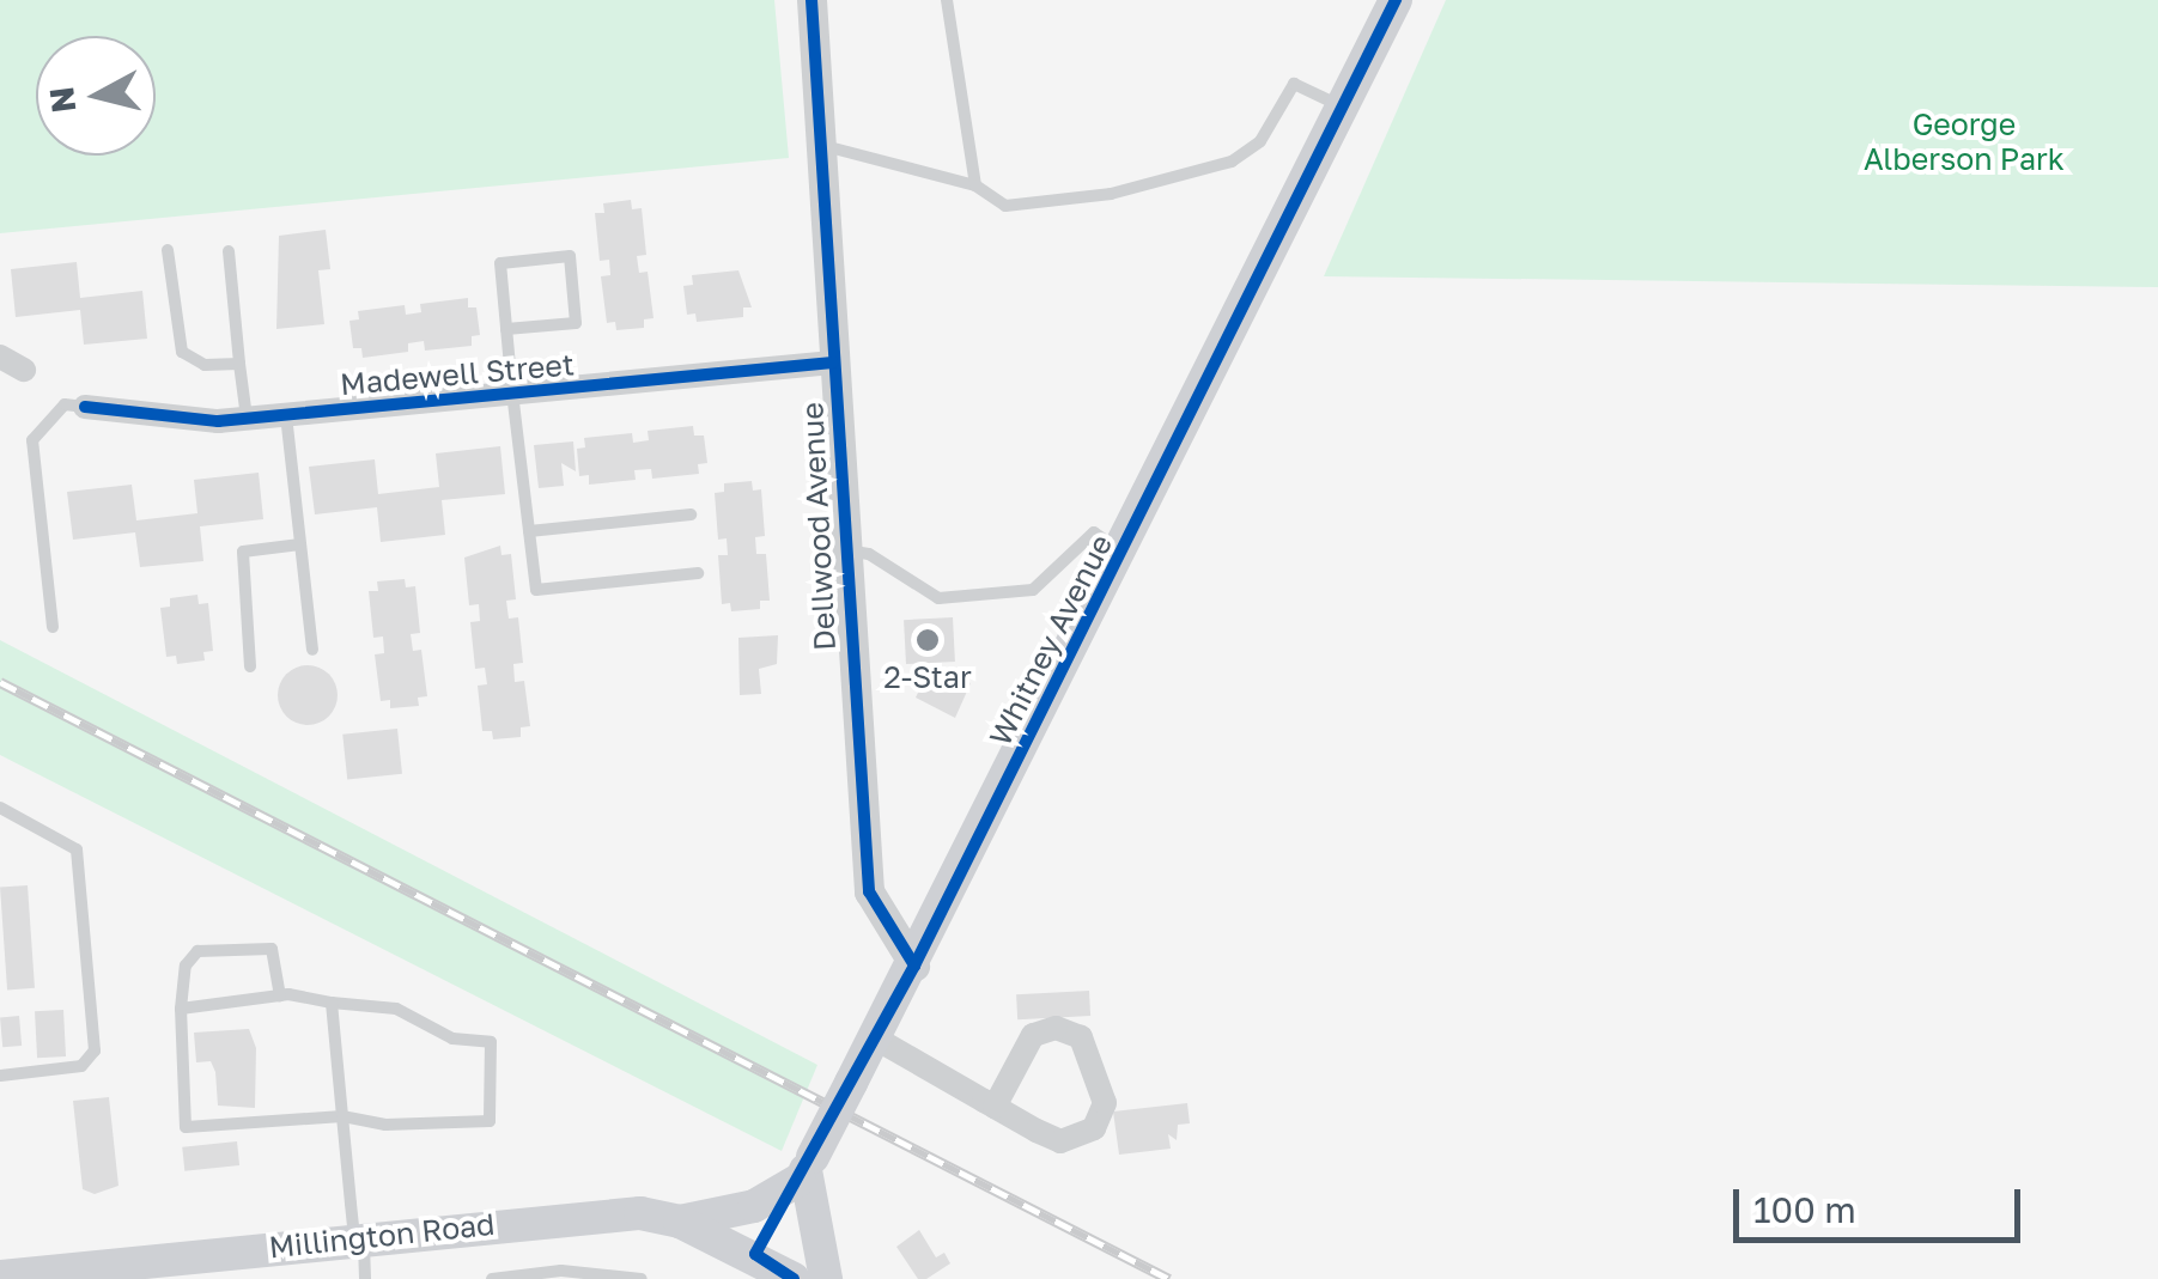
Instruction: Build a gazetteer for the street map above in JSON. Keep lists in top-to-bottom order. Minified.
{"streets":{"main road":["Whitney Avenue","Millington Road"],"street":["Madewell Street","Dellwood Avenue"]},"crossings":[["Madewell Street","Dellwood Avenue"],["Dellwood Avenue","Whitney Avenue"],["Whitney Avenue","Millington Road"]],"parks":["George Alberson Park"],"places":["2-Star"],"scale_bar":"100 m","north":"left"}
